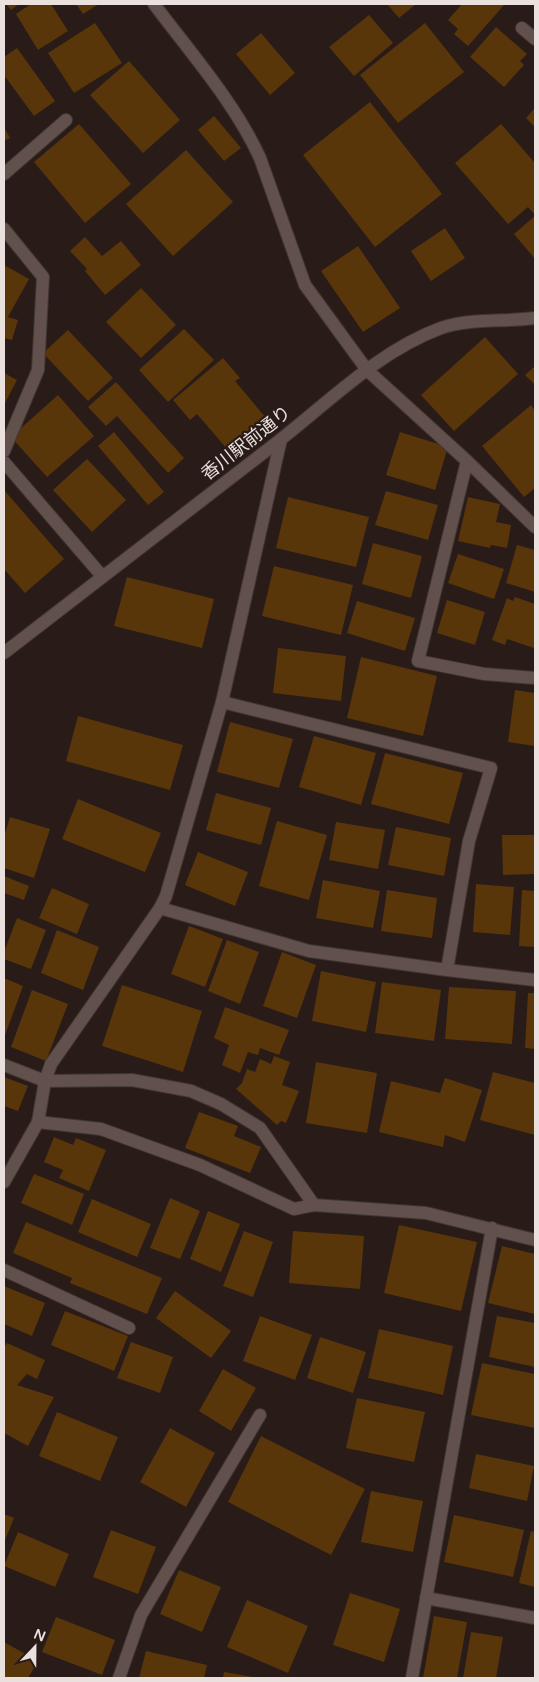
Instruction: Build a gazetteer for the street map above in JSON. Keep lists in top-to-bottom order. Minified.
{"streets":{"street":["香川駅前通り"]},"north":"top"}
